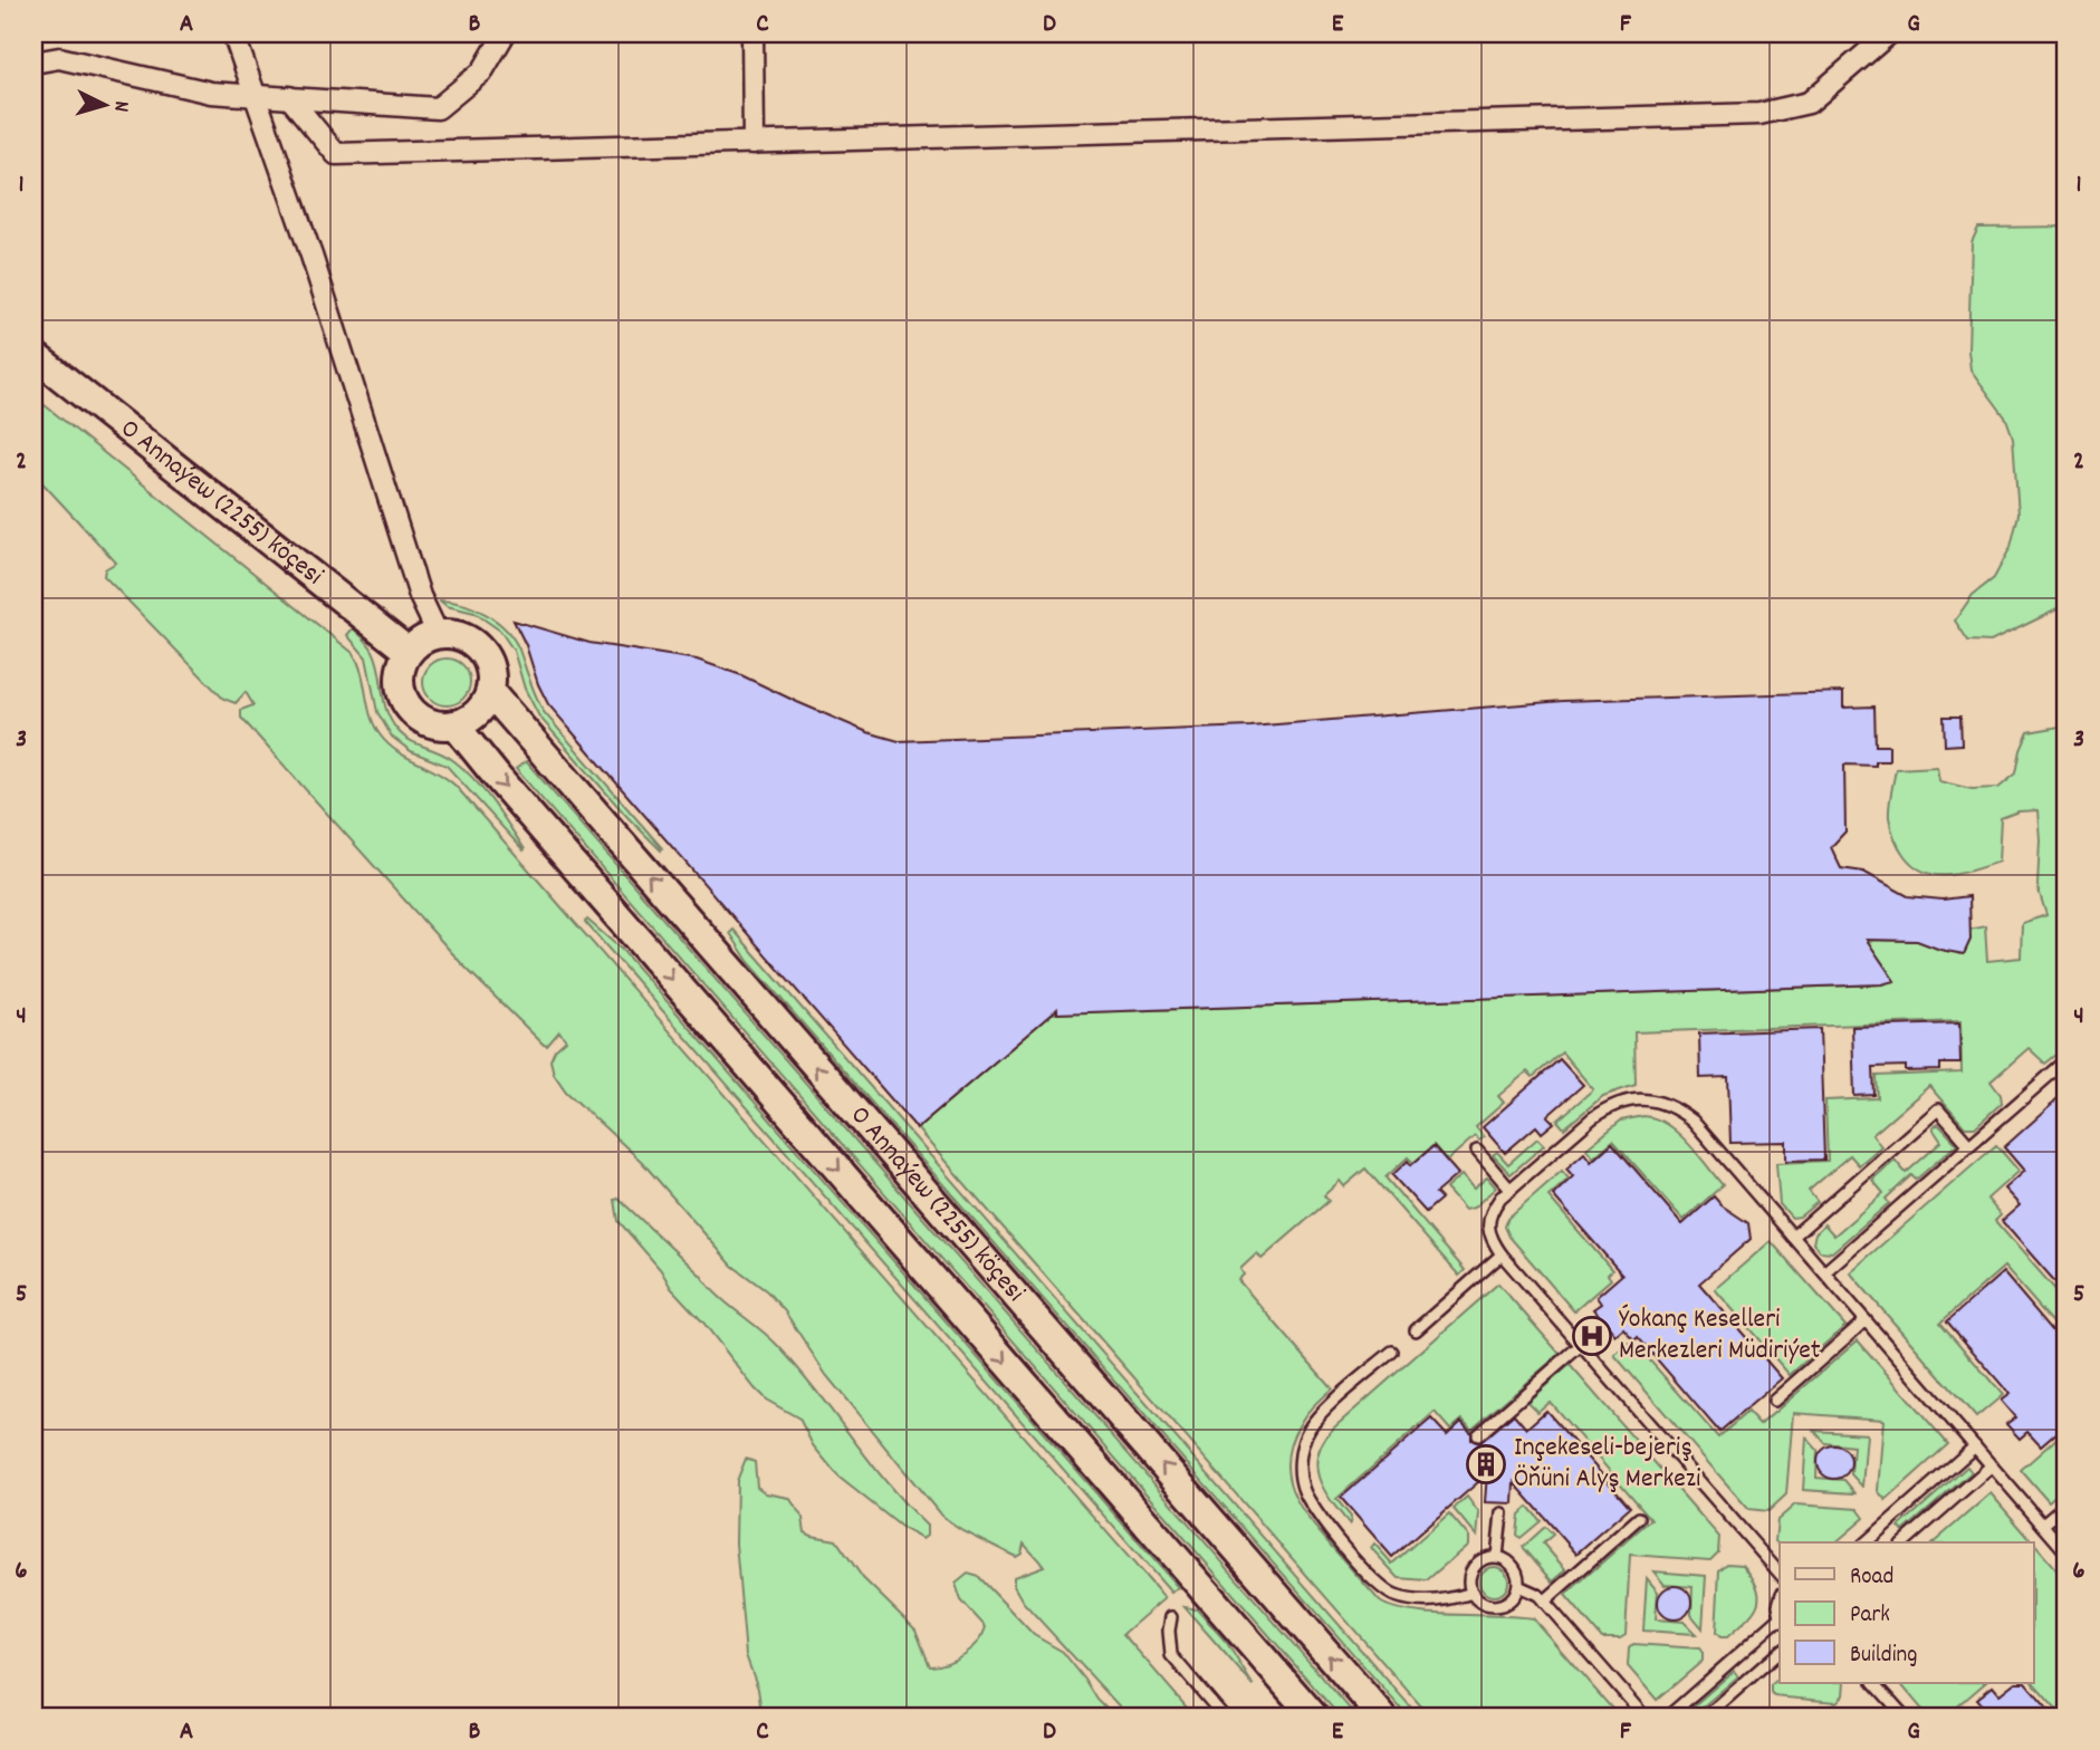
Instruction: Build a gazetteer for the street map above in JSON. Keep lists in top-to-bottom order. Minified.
{"streets":{"main road":["O Annaýew (2255) köçesi"]},"places":{"hospital":["Ýokanç Keselleri Merkezleri Müdiriýet"],"building":["Inçekeseli-bejeriş Öňüni Alyş Merkezi"]},"legend":["Road","Park","Building"],"north":"right","grid":{"columns":["A","B","C","D","E","F","G"],"rows":["1","2","3","4","5","6"]}}
